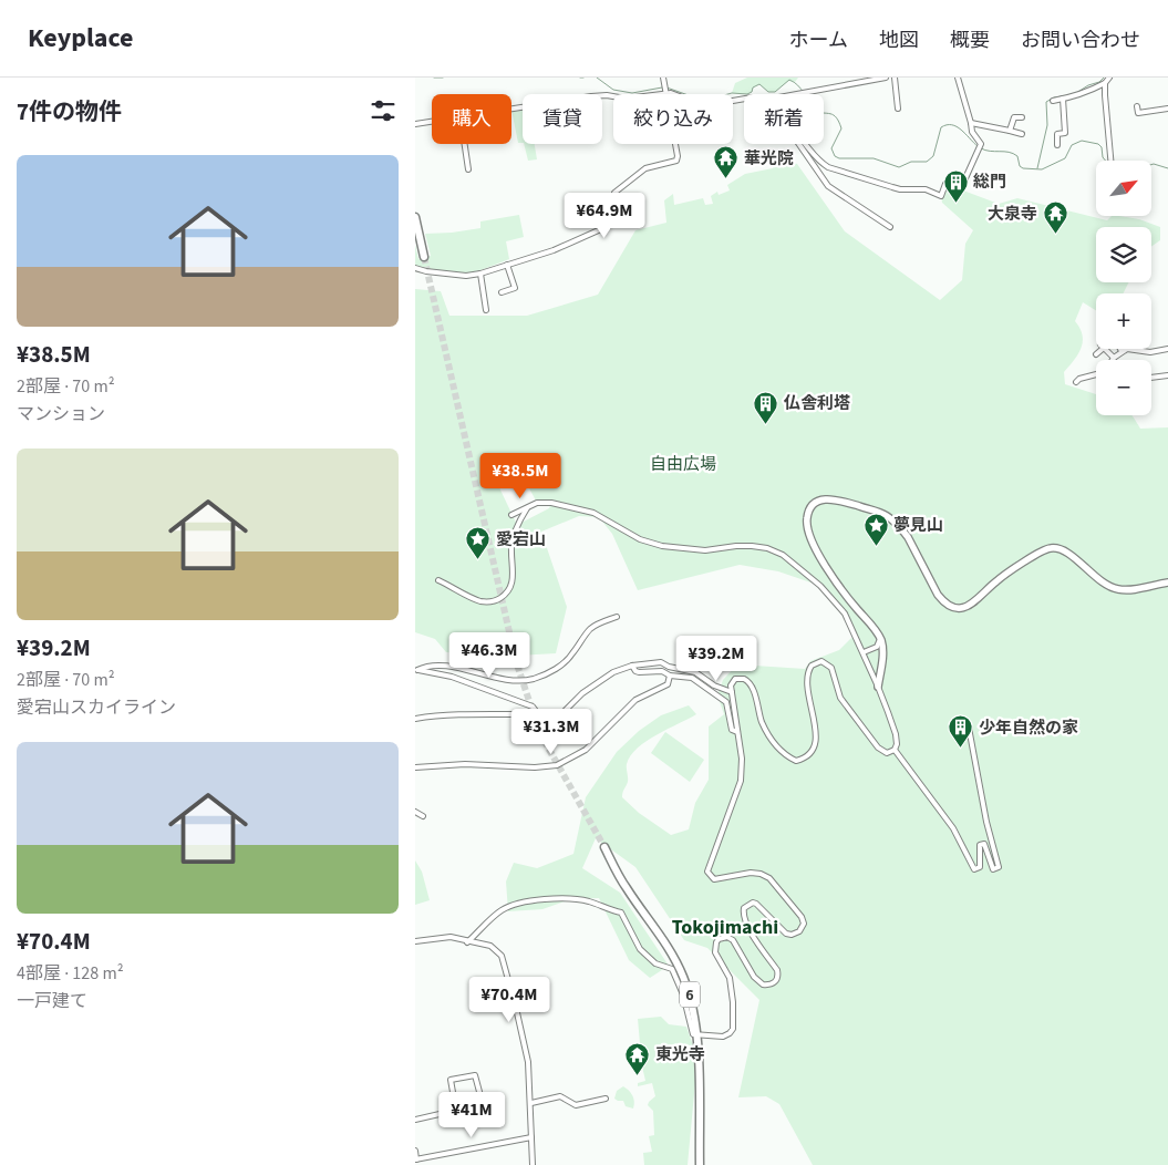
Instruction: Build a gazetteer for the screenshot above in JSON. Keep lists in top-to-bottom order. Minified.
{"streets":{"main road":["6"]},"districts":["Tokojimachi"],"parks":["自由広場"],"places":{"temple":["華光院","大泉寺","東光寺"],"building":["総門","仏舎利塔","少年自然の家"],"place":["夢見山","愛宕山"]},"north":"top right","page":{"header":"Keyplace","nav":["ホーム","地図","概要","お問い合わせ"],"heading":"7件の物件","chip":["購入","賃貸","絞り込み","新着"],"list":[{"name":"¥38.5M","note":"2部屋 · 70 m² · マンション"},{"name":"¥39.2M","note":"2部屋 · 70 m² · 愛宕山スカイライン"},{"name":"¥70.4M","note":"4部屋 · 128 m² · 一戸建て"}],"map_buttons":["+","−"],"price":["¥64.9M","¥38.5M","¥46.3M","¥39.2M","¥31.3M","¥70.4M","¥41M"]}}
